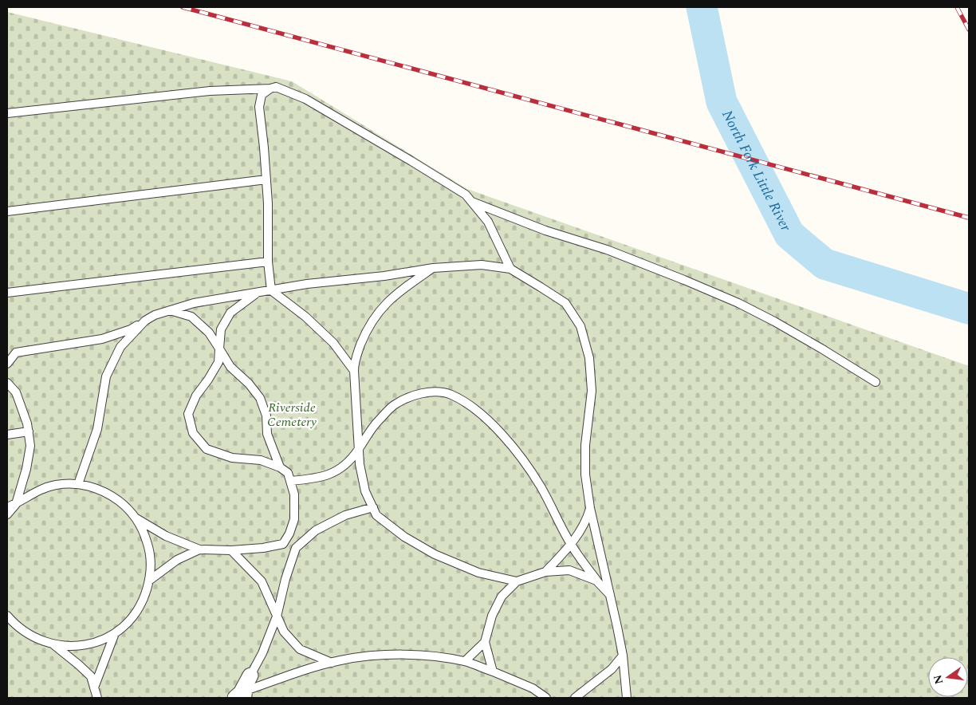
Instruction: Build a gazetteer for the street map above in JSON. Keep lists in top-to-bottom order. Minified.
{"water":["North Fork Little River"],"parks":["Riverside Cemetery"],"north":"left"}
